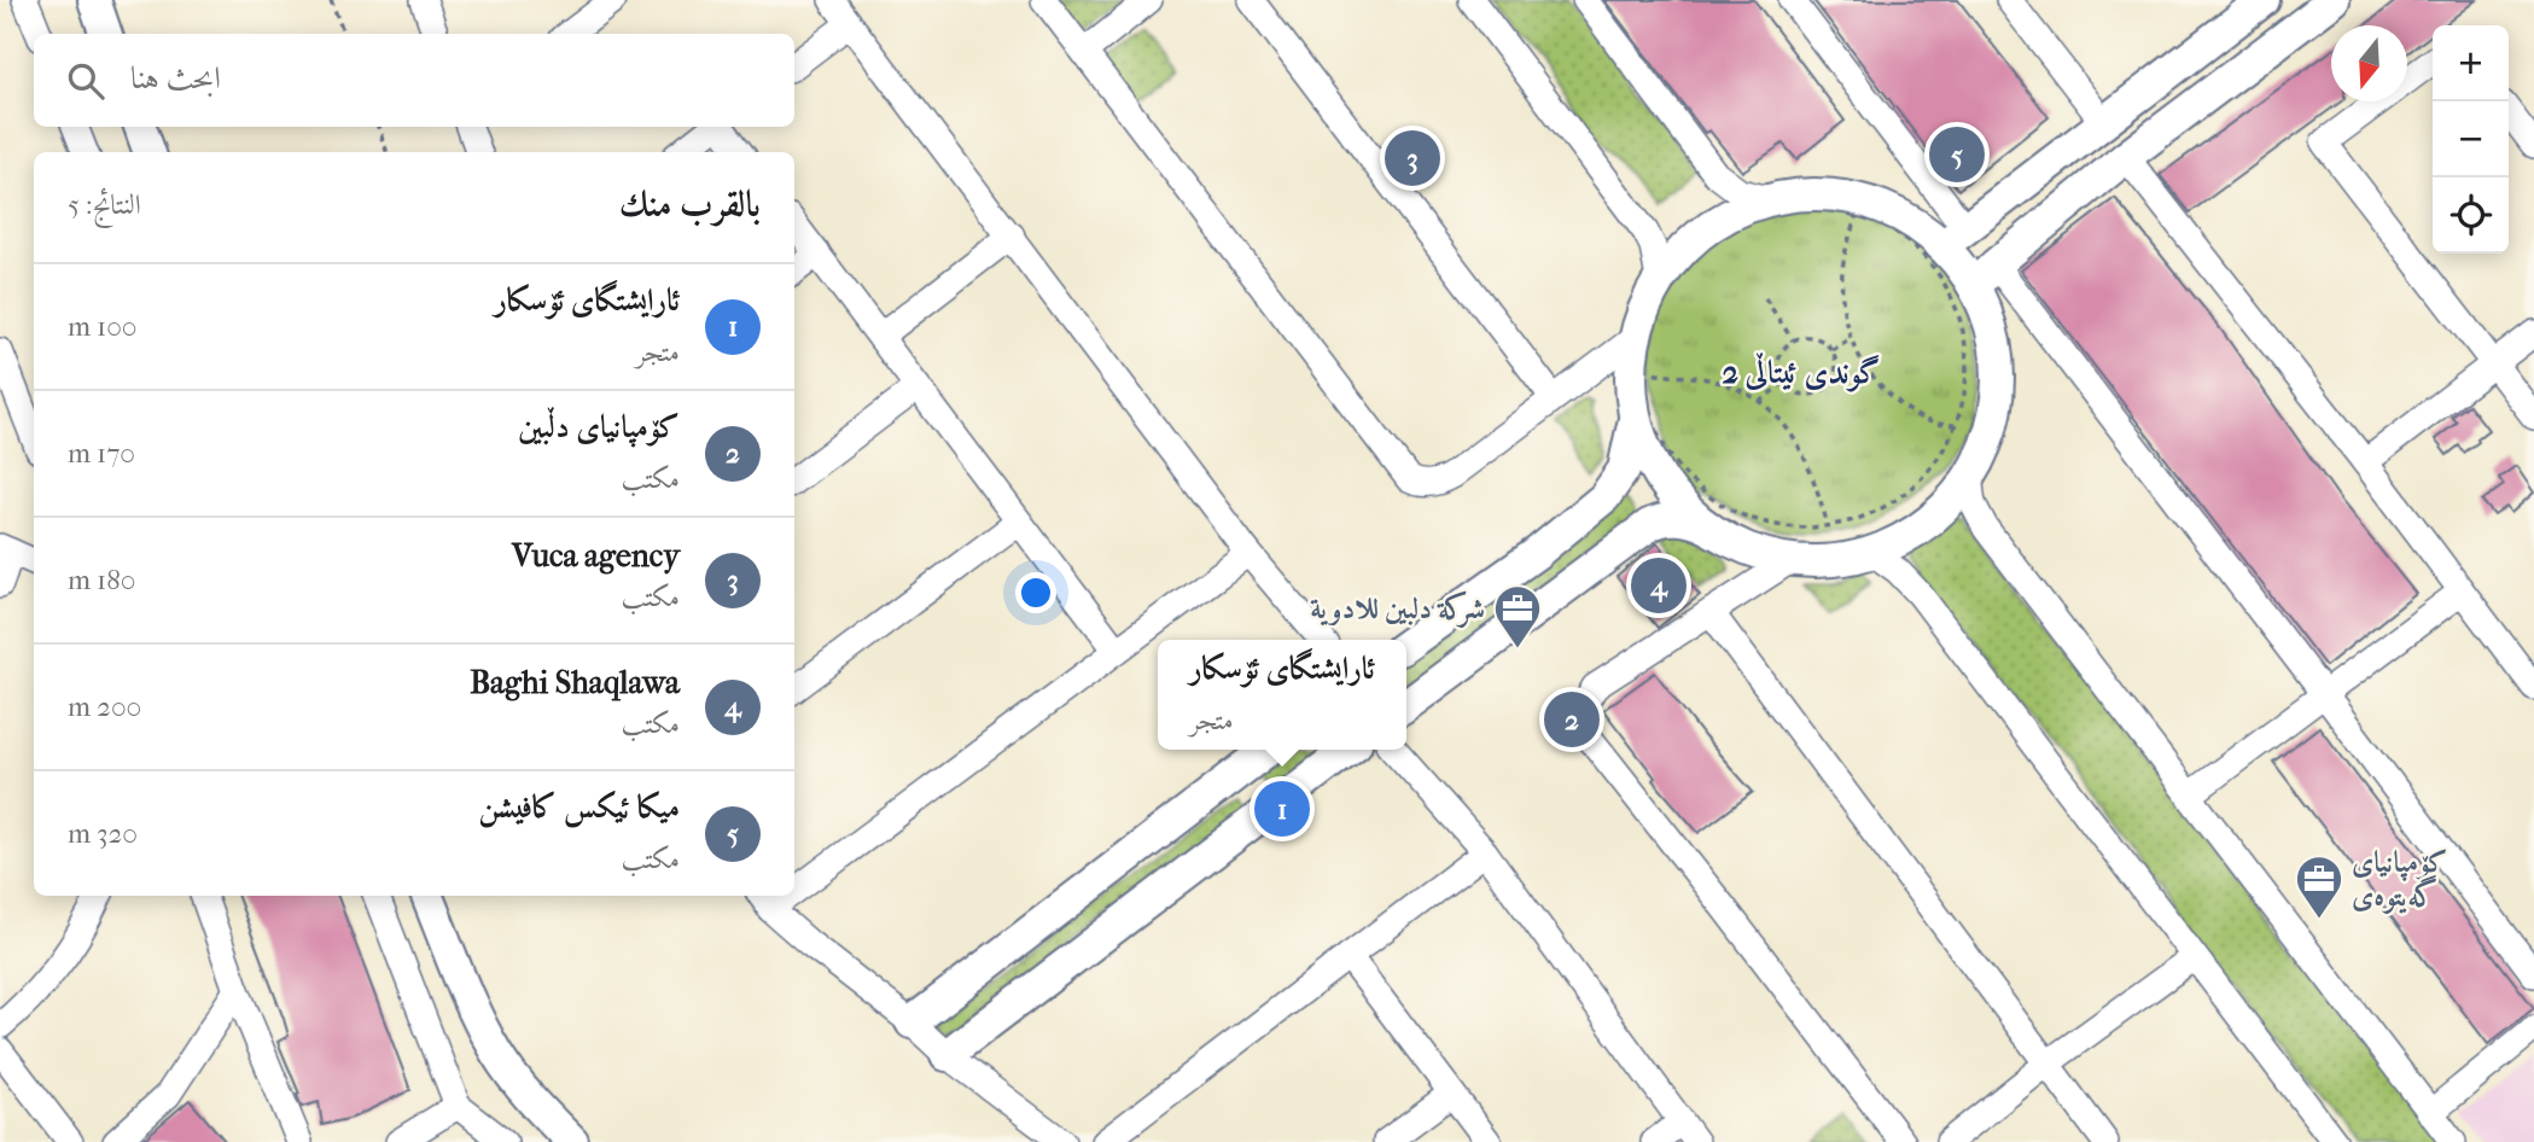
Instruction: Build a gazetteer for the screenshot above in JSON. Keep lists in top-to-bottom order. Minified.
{"districts":["گوندی ئیتاڵی 2"],"places":{"office":["شركة دلبين للادوية","کۆمپانیای گەیتوەی"]},"north":"bottom","page":{"map_buttons":["+","−"],"search":"ابحث هنا","pins":["5","3","4","2","1"],"heading":["بالقرب منك","النتائج: 5"],"list":[{"mark":"1","name":"ئارایشتگای ئۆسکار","note":"متجر","value":"100 m"},{"mark":"2","name":"کۆمپانیای دڵبین","note":"مكتب","value":"170 m"},{"mark":"3","name":"Vuca agency","note":"مكتب","value":"180 m"},{"mark":"4","name":"Baghi Shaqlawa","note":"مكتب","value":"200 m"},{"mark":"5","name":"میکا ئیکس کافیشن","note":"مكتب","value":"320 m"}],"popup":["ئارایشتگای ئۆسکار","متجر"]}}
